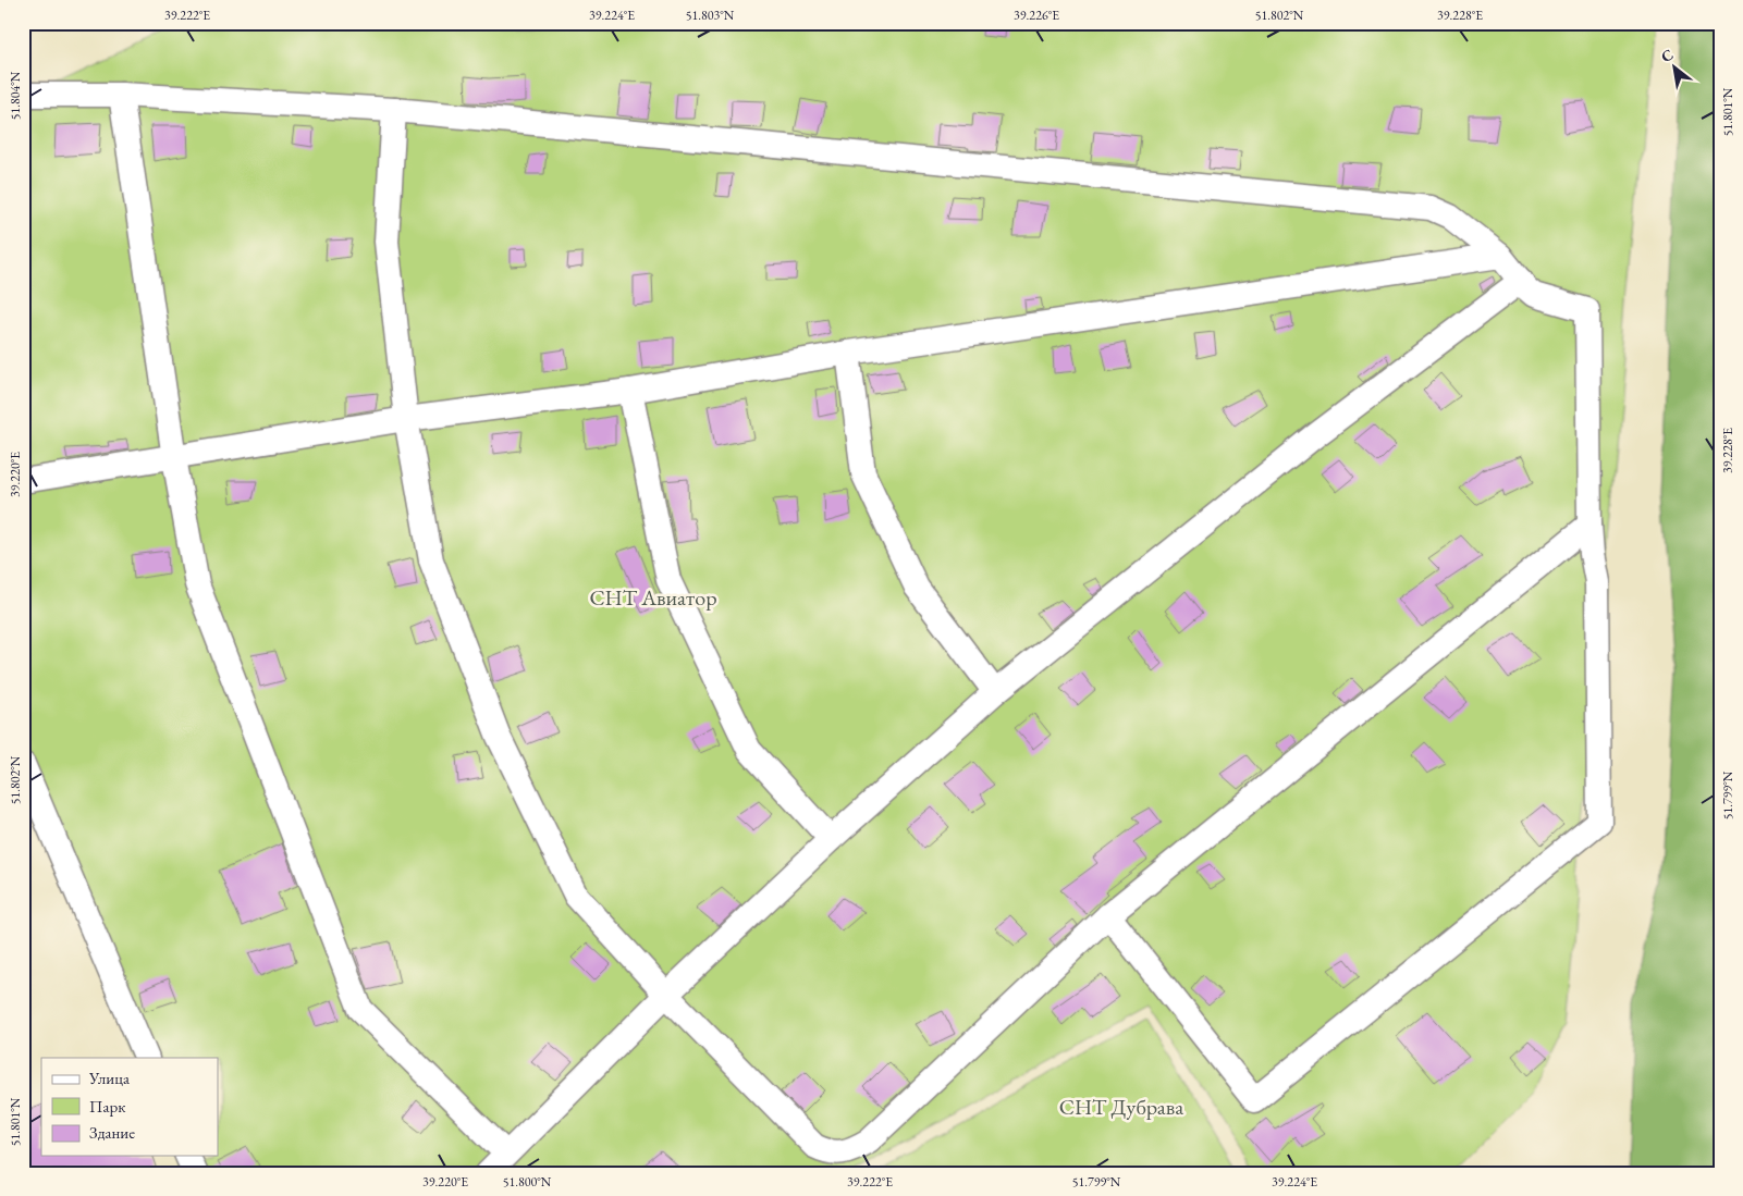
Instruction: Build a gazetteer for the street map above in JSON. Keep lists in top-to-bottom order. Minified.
{"parks":["СНТ Авиатор","СНТ Дубрава"],"legend":["Улица","Парк","Здание"],"north":"top left","coordinates":["39.222°E","39.224°E","51.803°N","39.226°E","51.802°N","39.228°E","51.804°N","51.801°N","39.220°E","51.799°N","51.800°N"]}
